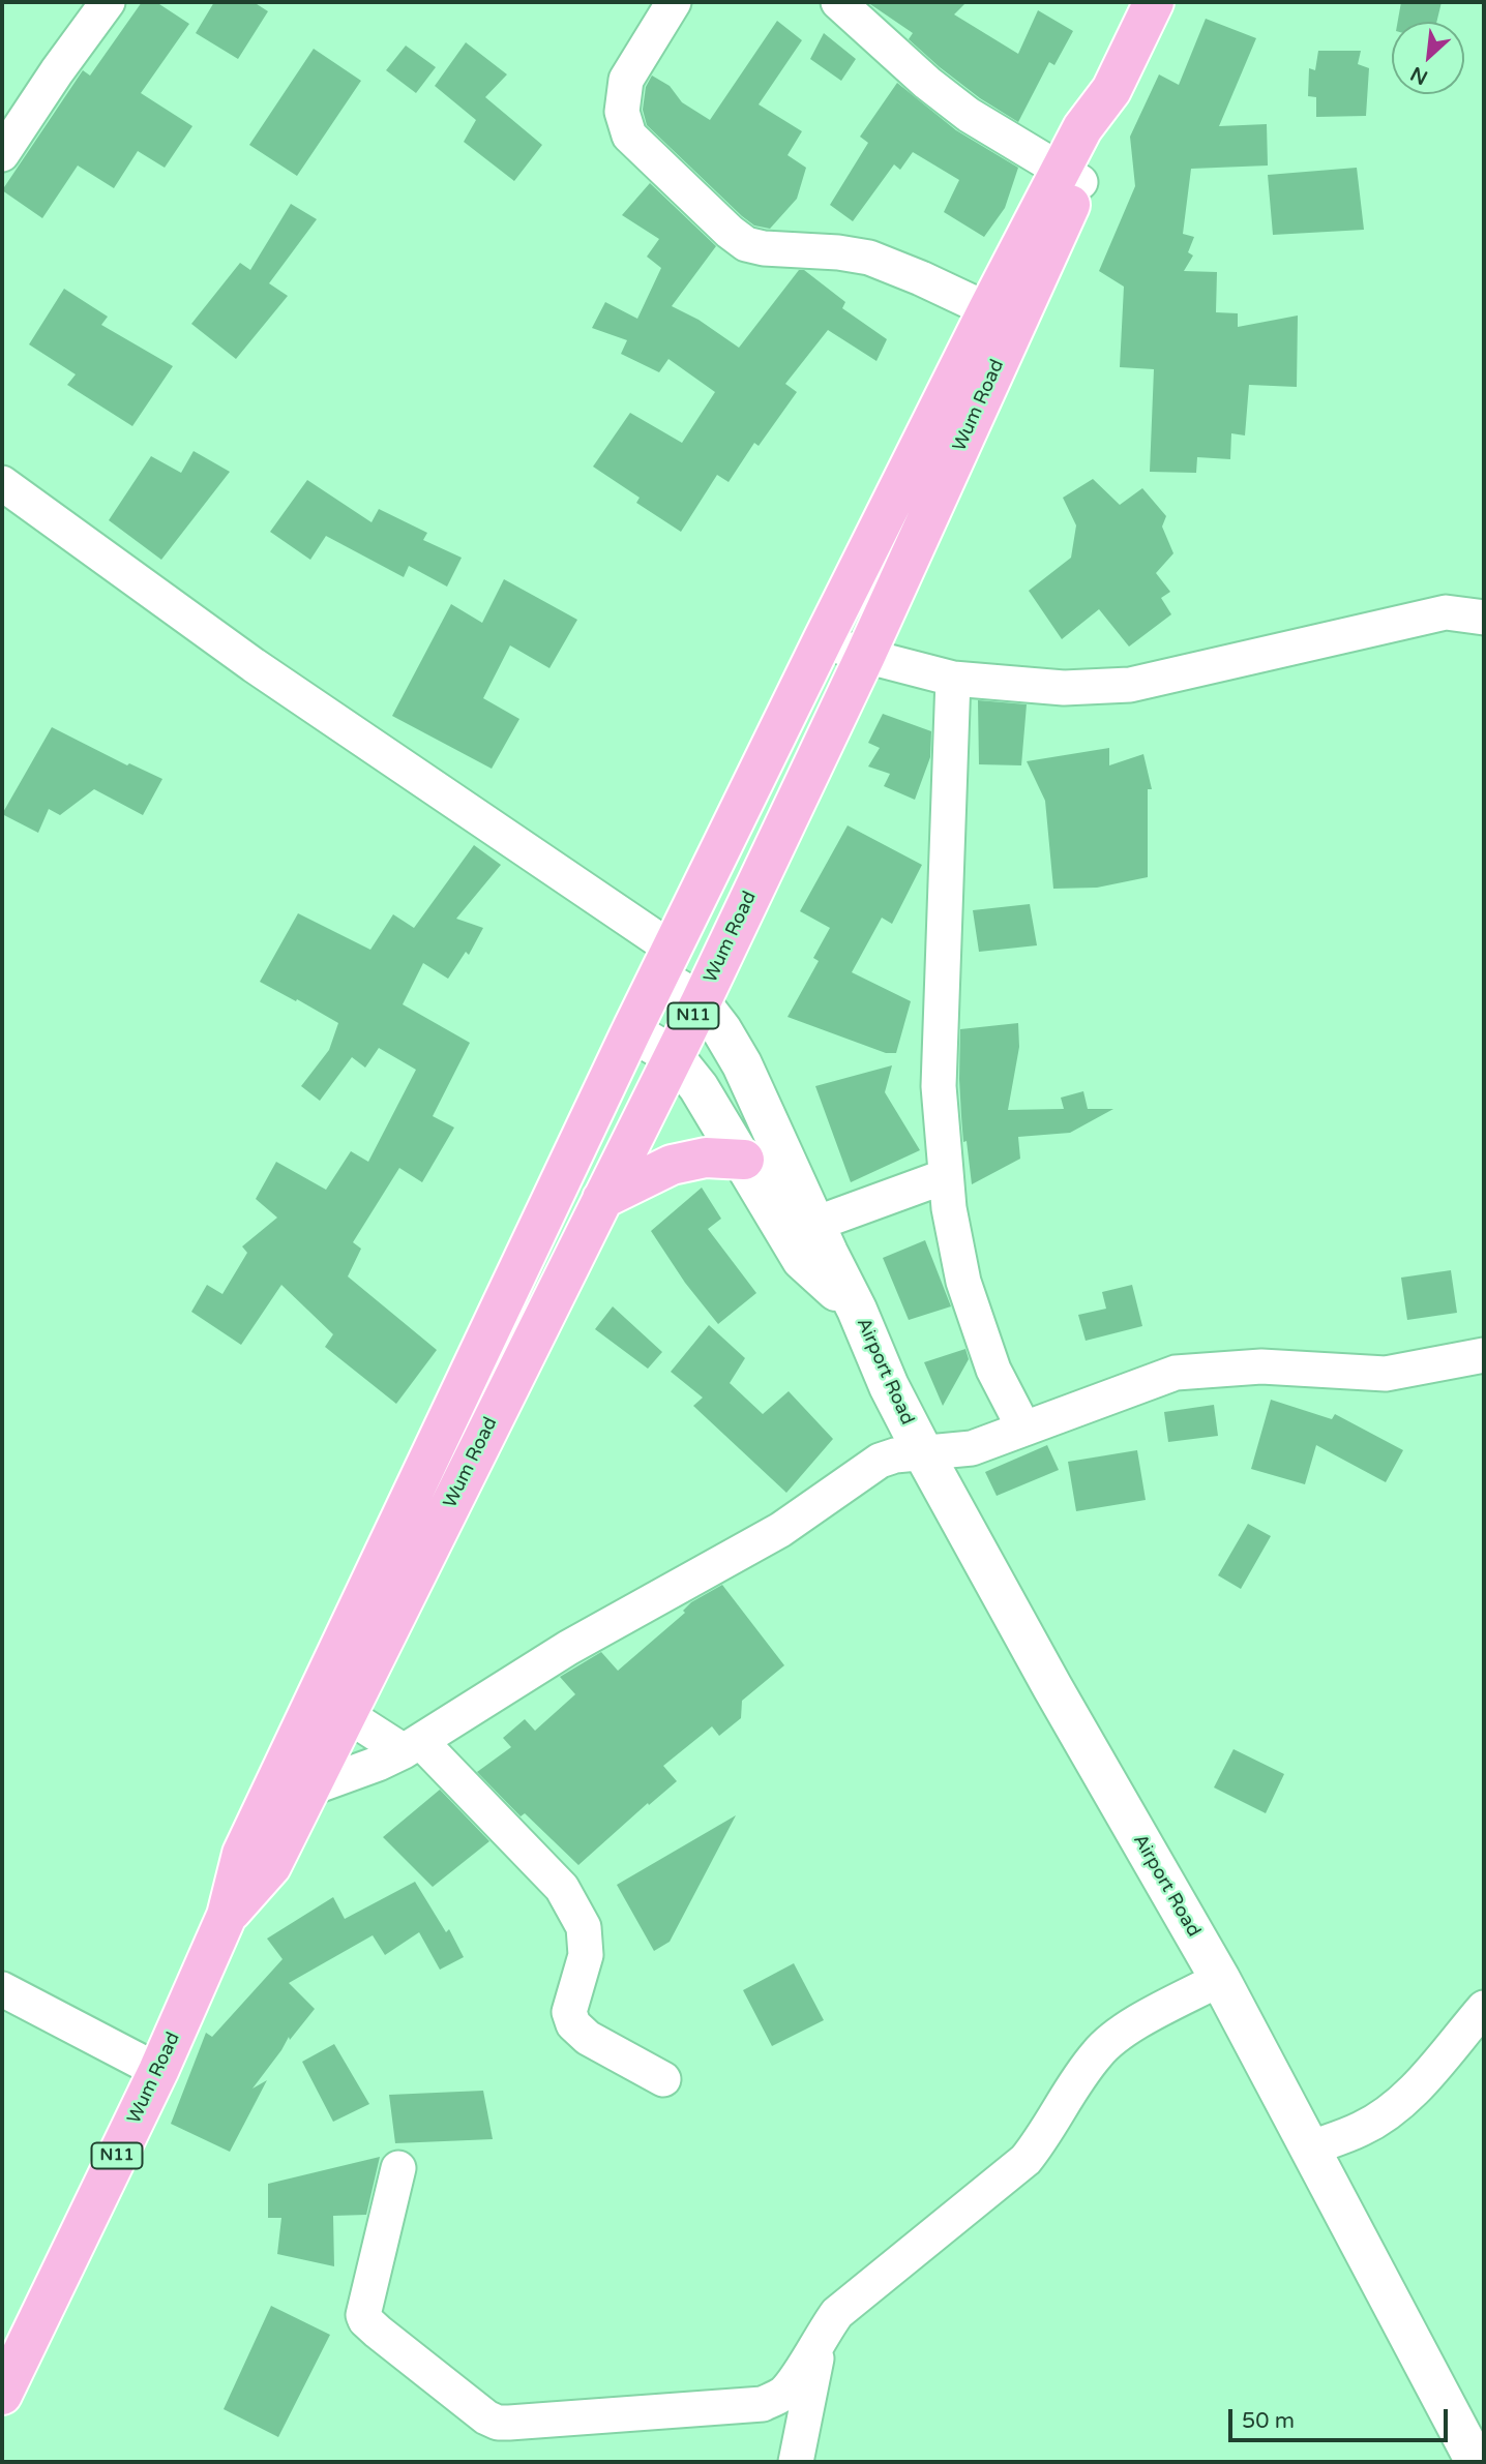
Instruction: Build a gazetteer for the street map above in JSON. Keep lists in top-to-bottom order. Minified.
{"streets":{"highway":["Wum Road","N11"],"main road":["Airport Road"]},"crossings":[["Wum Road","Airport Road"]],"scale_bar":"50 m","north":"bottom left"}
